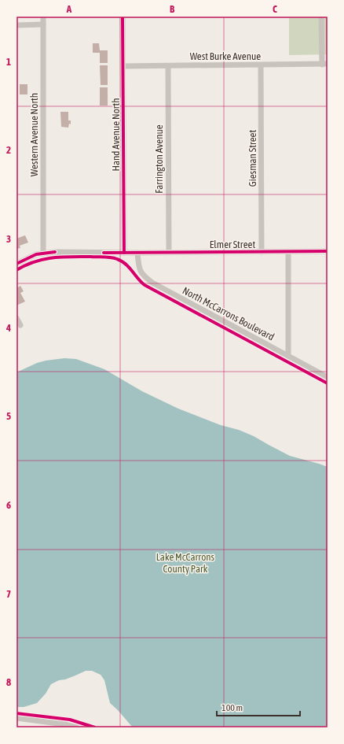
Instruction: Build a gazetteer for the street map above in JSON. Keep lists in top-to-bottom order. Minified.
{"streets":{"street":["West Burke Avenue","Western Avenue North","Hand Avenue North","Giesman Street","Farrington Avenue","Elmer Street","North McCarrons Boulevard"]},"crossings":[["West Burke Avenue","Hand Avenue North"],["West Burke Avenue","Giesman Street"],["West Burke Avenue","Farrington Avenue"],["Hand Avenue North","Elmer Street"],["Giesman Street","Elmer Street"],["Farrington Avenue","Elmer Street"],["Elmer Street","North McCarrons Boulevard"]],"parks":["Lake McCarrons County Park"],"scale_bar":"100 m","grid":{"columns":["A","B","C"],"rows":["1","2","3","4","5","6","7","8"]}}
